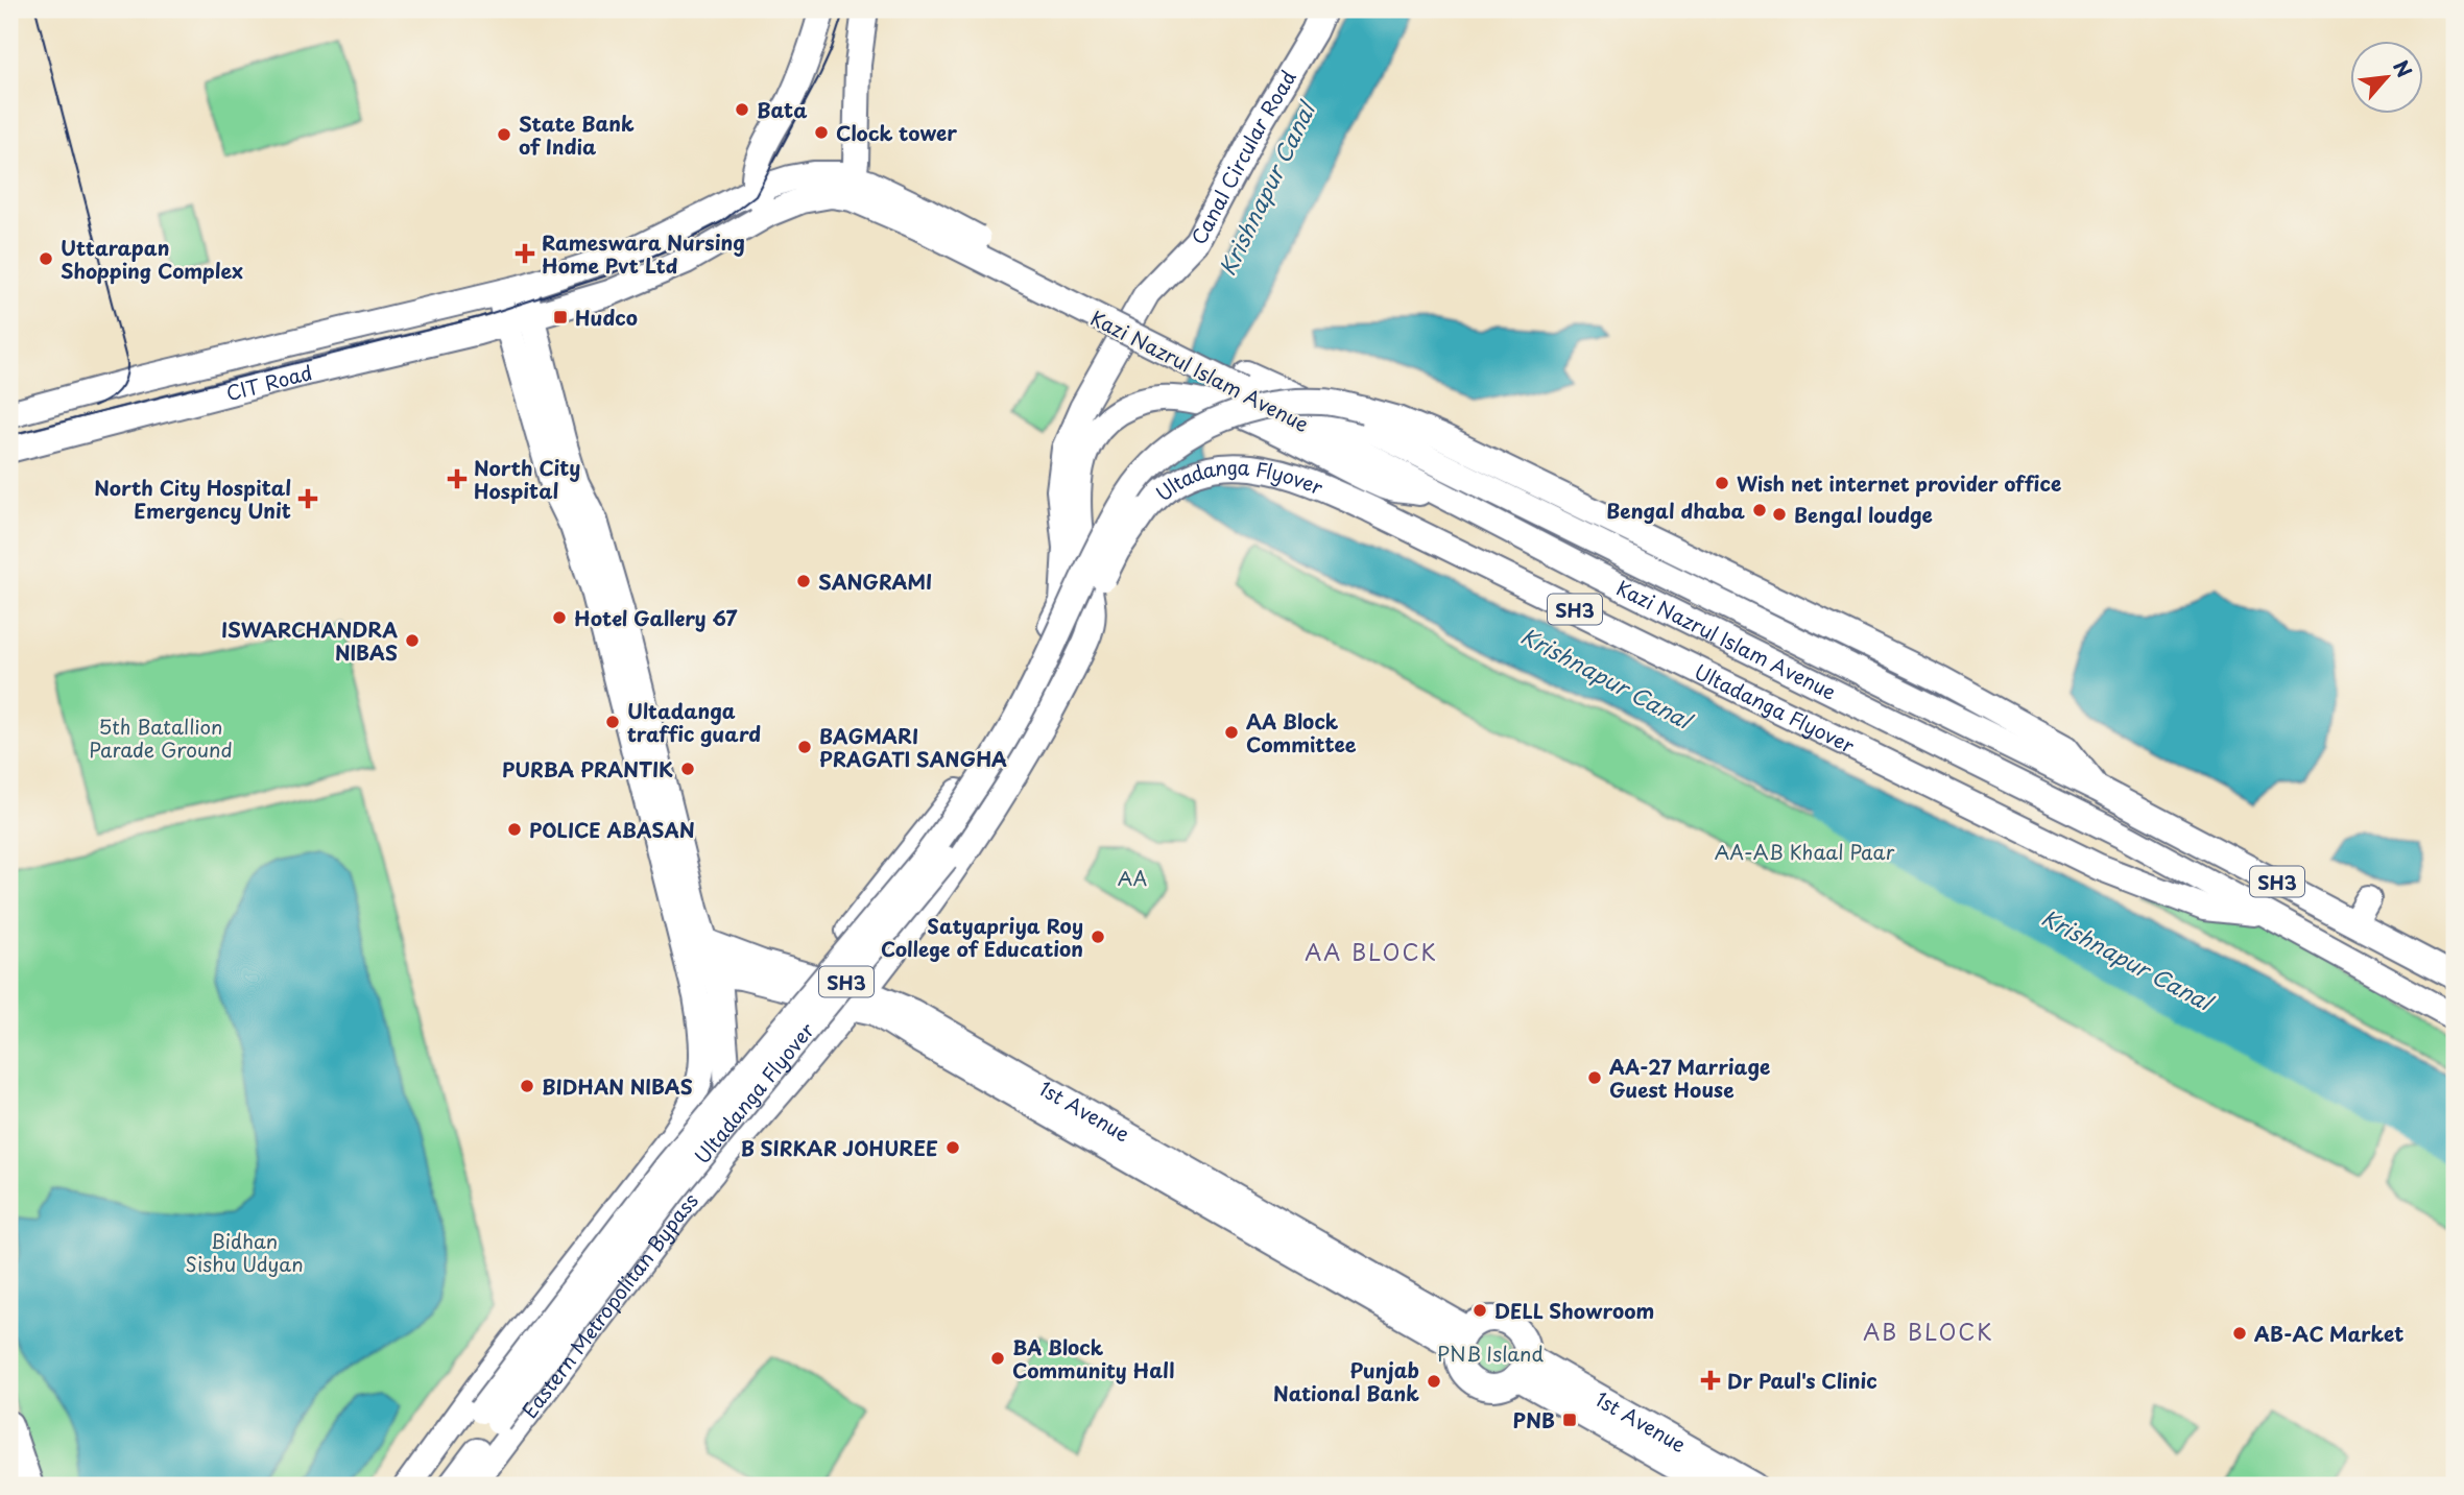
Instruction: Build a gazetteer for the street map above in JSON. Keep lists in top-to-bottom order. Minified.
{"streets":{"main road":["Canal Circular Road","Kazi Nazrul Islam Avenue","CIT Road","Ultadanga Flyover","SH3","1st Avenue","Eastern Metropolitan Bypass"]},"crossings":[["Kazi Nazrul Islam Avenue","CIT Road"],["Kazi Nazrul Islam Avenue","Ultadanga Flyover"]],"districts":["AA BLOCK","AB BLOCK"],"water":["Krishnapur Canal"],"parks":["5th Batallion Parade Ground","AA-AB Khaal Paar","AA","Bidhan Sishu Udyan","PNB Island"],"places":{"other":["Bata","Clock tower","State Bank of India","Uttarapan Shopping Complex","Wish net internet provider office","Bengal dhaba","Bengal loudge","SANGRAMI","Hotel Gallery 67","ISWARCHANDRA NIBAS","Ultadanga traffic guard","AA Block Committee","BAGMARI PRAGATI SANGHA","PURBA PRANTIK","POLICE ABASAN","Satyapriya Roy College of Education","AA-27 Marriage Guest House","BIDHAN NIBAS","B SIRKAR JOHUREE","DELL Showroom","AB-AC Market","BA Block Community Hall","Punjab National Bank"],"health":["Rameswara Nursing Home Pvt Ltd","North City Hospital","North City Hospital Emergency Unit","Dr Paul's Clinic"],"transit":["Hudco","PNB"]},"north":"top right"}
